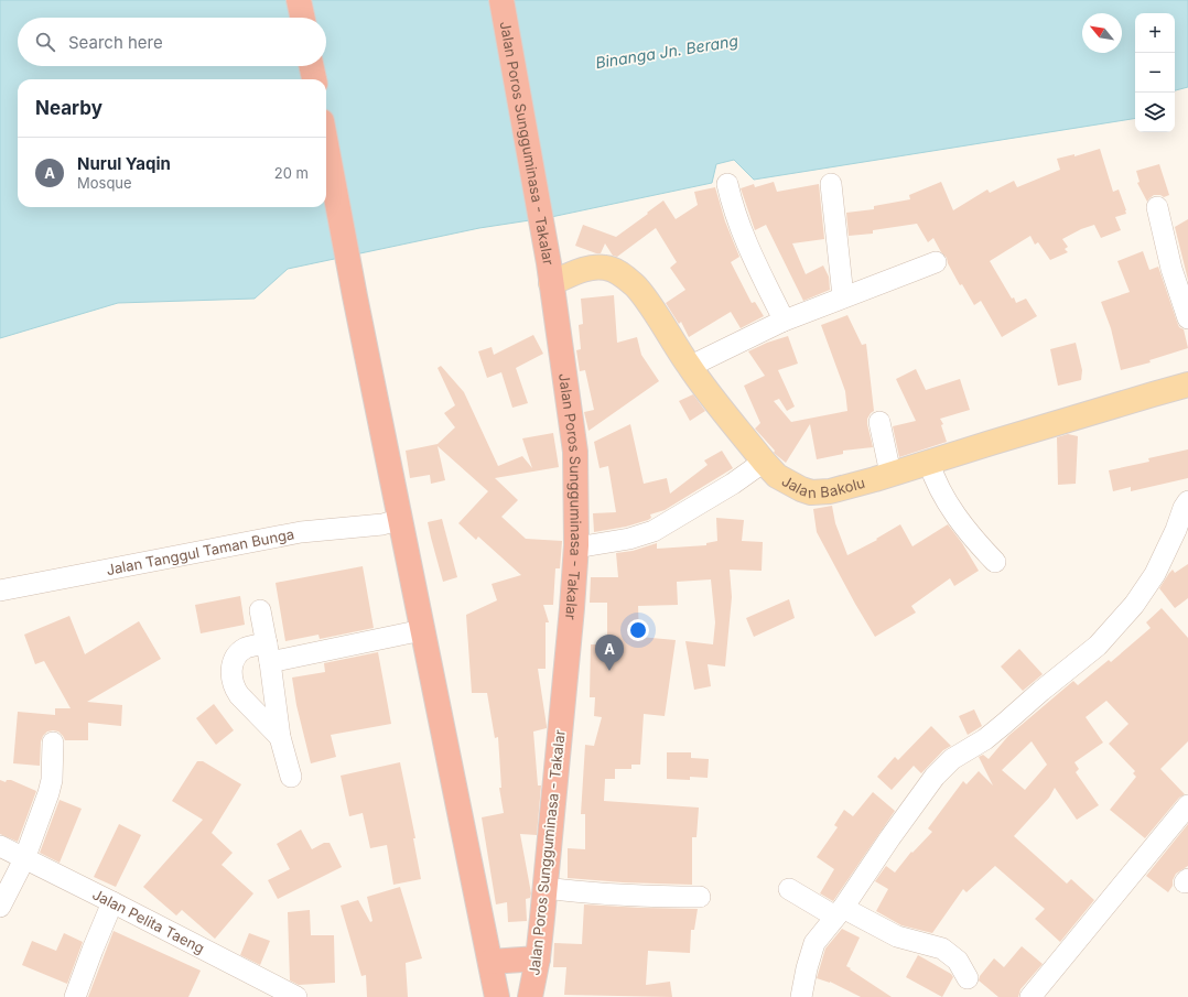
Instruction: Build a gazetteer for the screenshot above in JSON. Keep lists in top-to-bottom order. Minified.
{"streets":{"highway":["Jalan Poros Sungguminasa - Takalar"],"main road":["Jalan Bakolu"],"street":["Jalan Tanggul Taman Bunga","Jalan Pelita Taeng"]},"crossings":[["Jalan Poros Sungguminasa - Takalar","Jalan Bakolu"]],"water":["Binanga Jn. Berang"],"north":"top left","page":{"map_buttons":["+","−"],"search":"Search here","heading":"Nearby","list":[{"mark":"A","name":"Nurul Yaqin","note":"Mosque","value":"20 m"}],"pins":"A"}}
